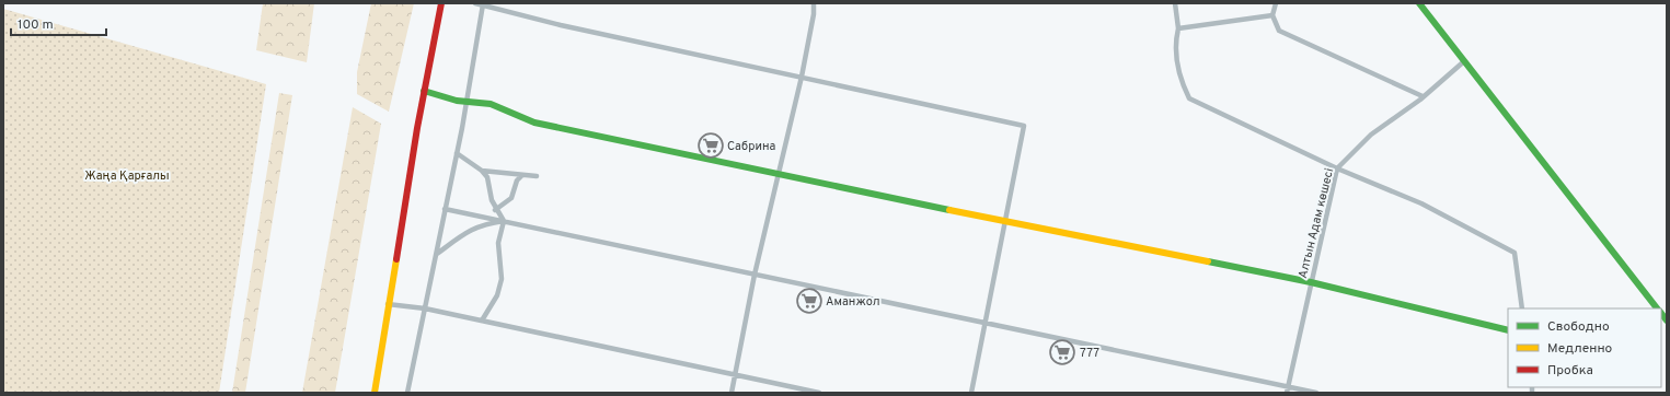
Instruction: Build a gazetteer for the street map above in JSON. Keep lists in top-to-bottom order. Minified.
{"streets":{"street":["Алтын Адам көшесі"]},"parks":["Жаңа Қарғалы"],"places":{"supermarket":["Сабрина","Аманжол","777"]},"legend":["Свободно","Медленно","Пробка"],"scale_bar":"100 m"}
